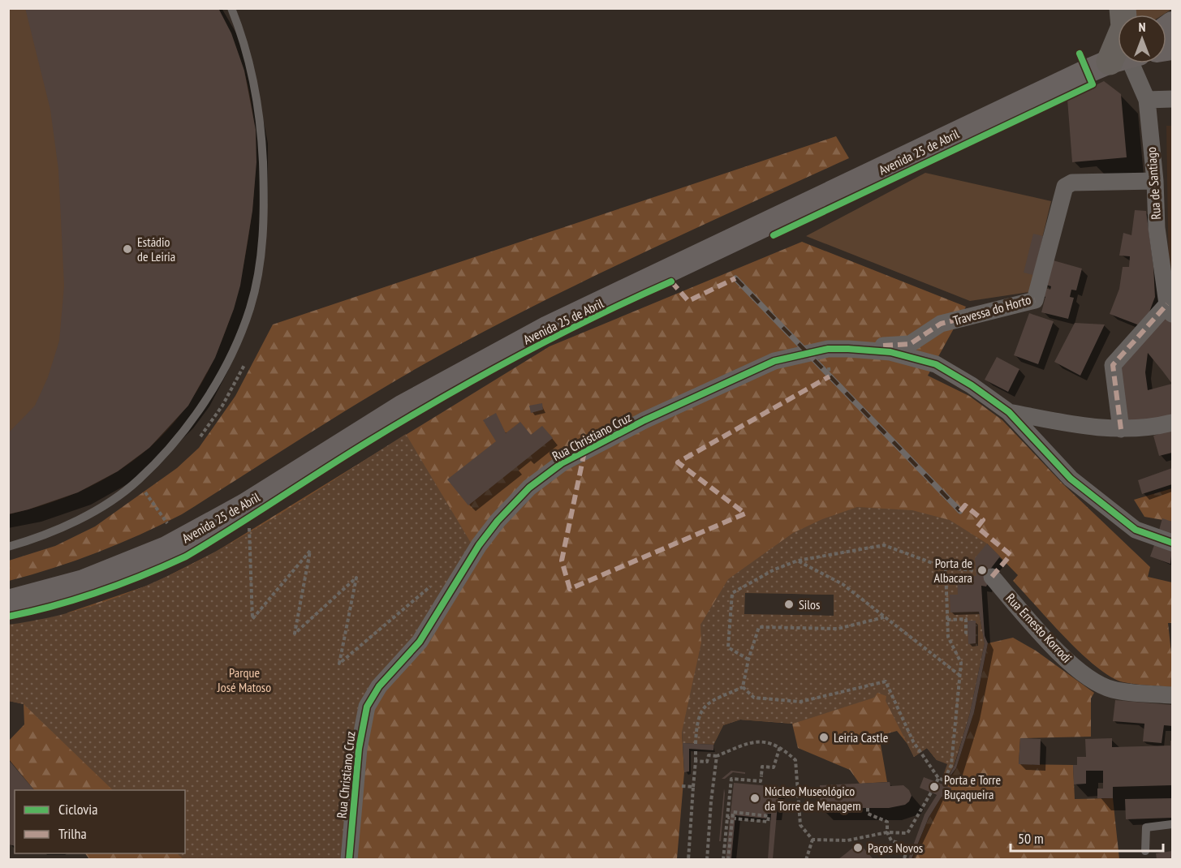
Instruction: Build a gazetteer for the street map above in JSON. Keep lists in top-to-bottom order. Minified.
{"streets":{"main road":["Avenida 25 de Abril"],"street":["Rua de Santiago","Travessa do Horto","Rua Christiano Cruz","Rua Ernesto Korrodi"]},"crossings":[["Rua de Santiago","Travessa do Horto"],["Travessa do Horto","Rua Christiano Cruz"]],"parks":["Parque José Matoso"],"places":["Estádio de Leiria","Porta de Albacara","Silos","Leiria Castle","Porta e Torre Buçaqueira","Núcleo Museológico da Torre de Menagem","Paços Novos"],"legend":["Ciclovia","Trilha"],"scale_bar":"50 m","north":"top"}
